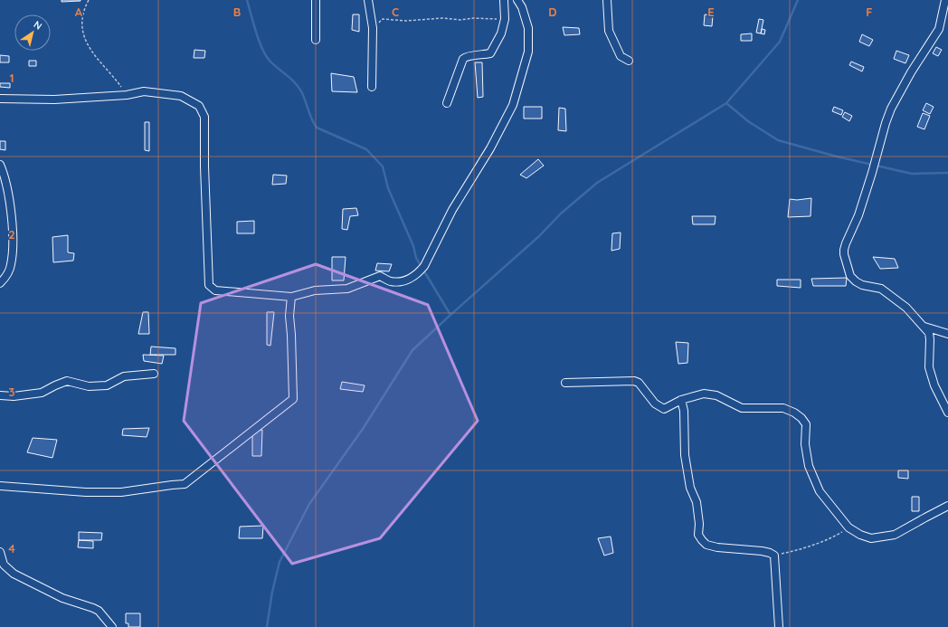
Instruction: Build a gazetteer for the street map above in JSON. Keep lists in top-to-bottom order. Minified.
{"north":"top right","grid":{"columns":["A","B","C","D","E","F"],"rows":["1","2","3","4"]}}
